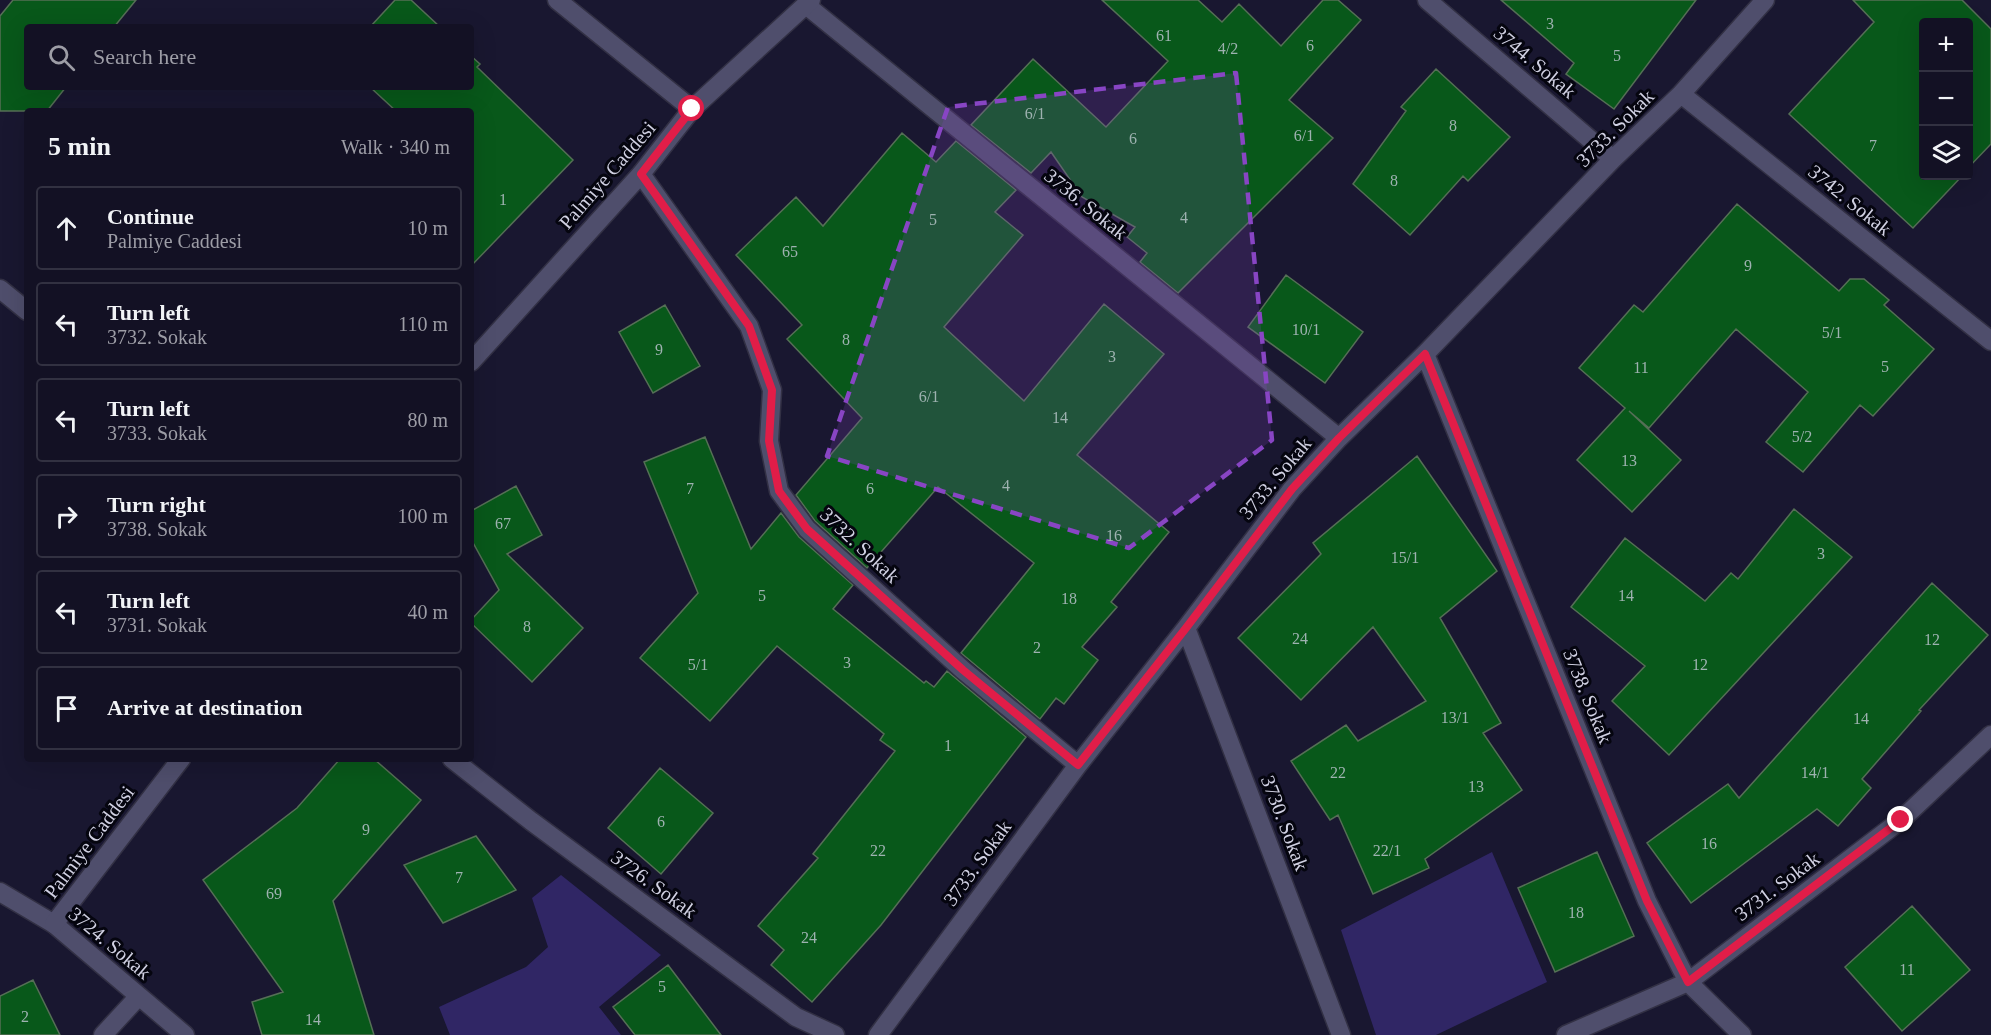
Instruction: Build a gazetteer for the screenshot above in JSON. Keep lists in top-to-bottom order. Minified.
{"streets":{"street":["3744. Sokak","3733. Sokak","Palmiye Caddesi","3742. Sokak","3736. Sokak","3732. Sokak","3738. Sokak","3730. Sokak","3726. Sokak","3731. Sokak","3724. Sokak"]},"crossings":[["3744. Sokak","3733. Sokak"],["3733. Sokak","3742. Sokak"],["3733. Sokak","3736. Sokak"],["3733. Sokak","3732. Sokak"],["3733. Sokak","3738. Sokak"],["3733. Sokak","3730. Sokak"],["Palmiye Caddesi","3736. Sokak"],["Palmiye Caddesi","3732. Sokak"],["Palmiye Caddesi","3724. Sokak"],["3738. Sokak","3731. Sokak"]],"house_numbers":["3","61","6","4/2","5","6/1","8","6/1","6","7","8","1","4","5","65","9","10/1","5/1","8","9","3","5","11","6/1","14","5/2","13","4","7","6","67","16","3","15/1","5","14","18","8","24","12","2","3","5/1","12","13/1","14","1","22","14/1","13","6","9","16","22","22/1","7","69","18","24","11","5","2","14"],"page":{"map_buttons":["+","−"],"search":"Search here","heading":["5 min","Walk · 340 m"],"list":[["Continue","Palmiye Caddesi","10 m"],["Turn left","3732. Sokak","110 m"],["Turn left","3733. Sokak","80 m"],["Turn right","3738. Sokak","100 m"],["Turn left","3731. Sokak","40 m"],"Arrive at destination"]}}
